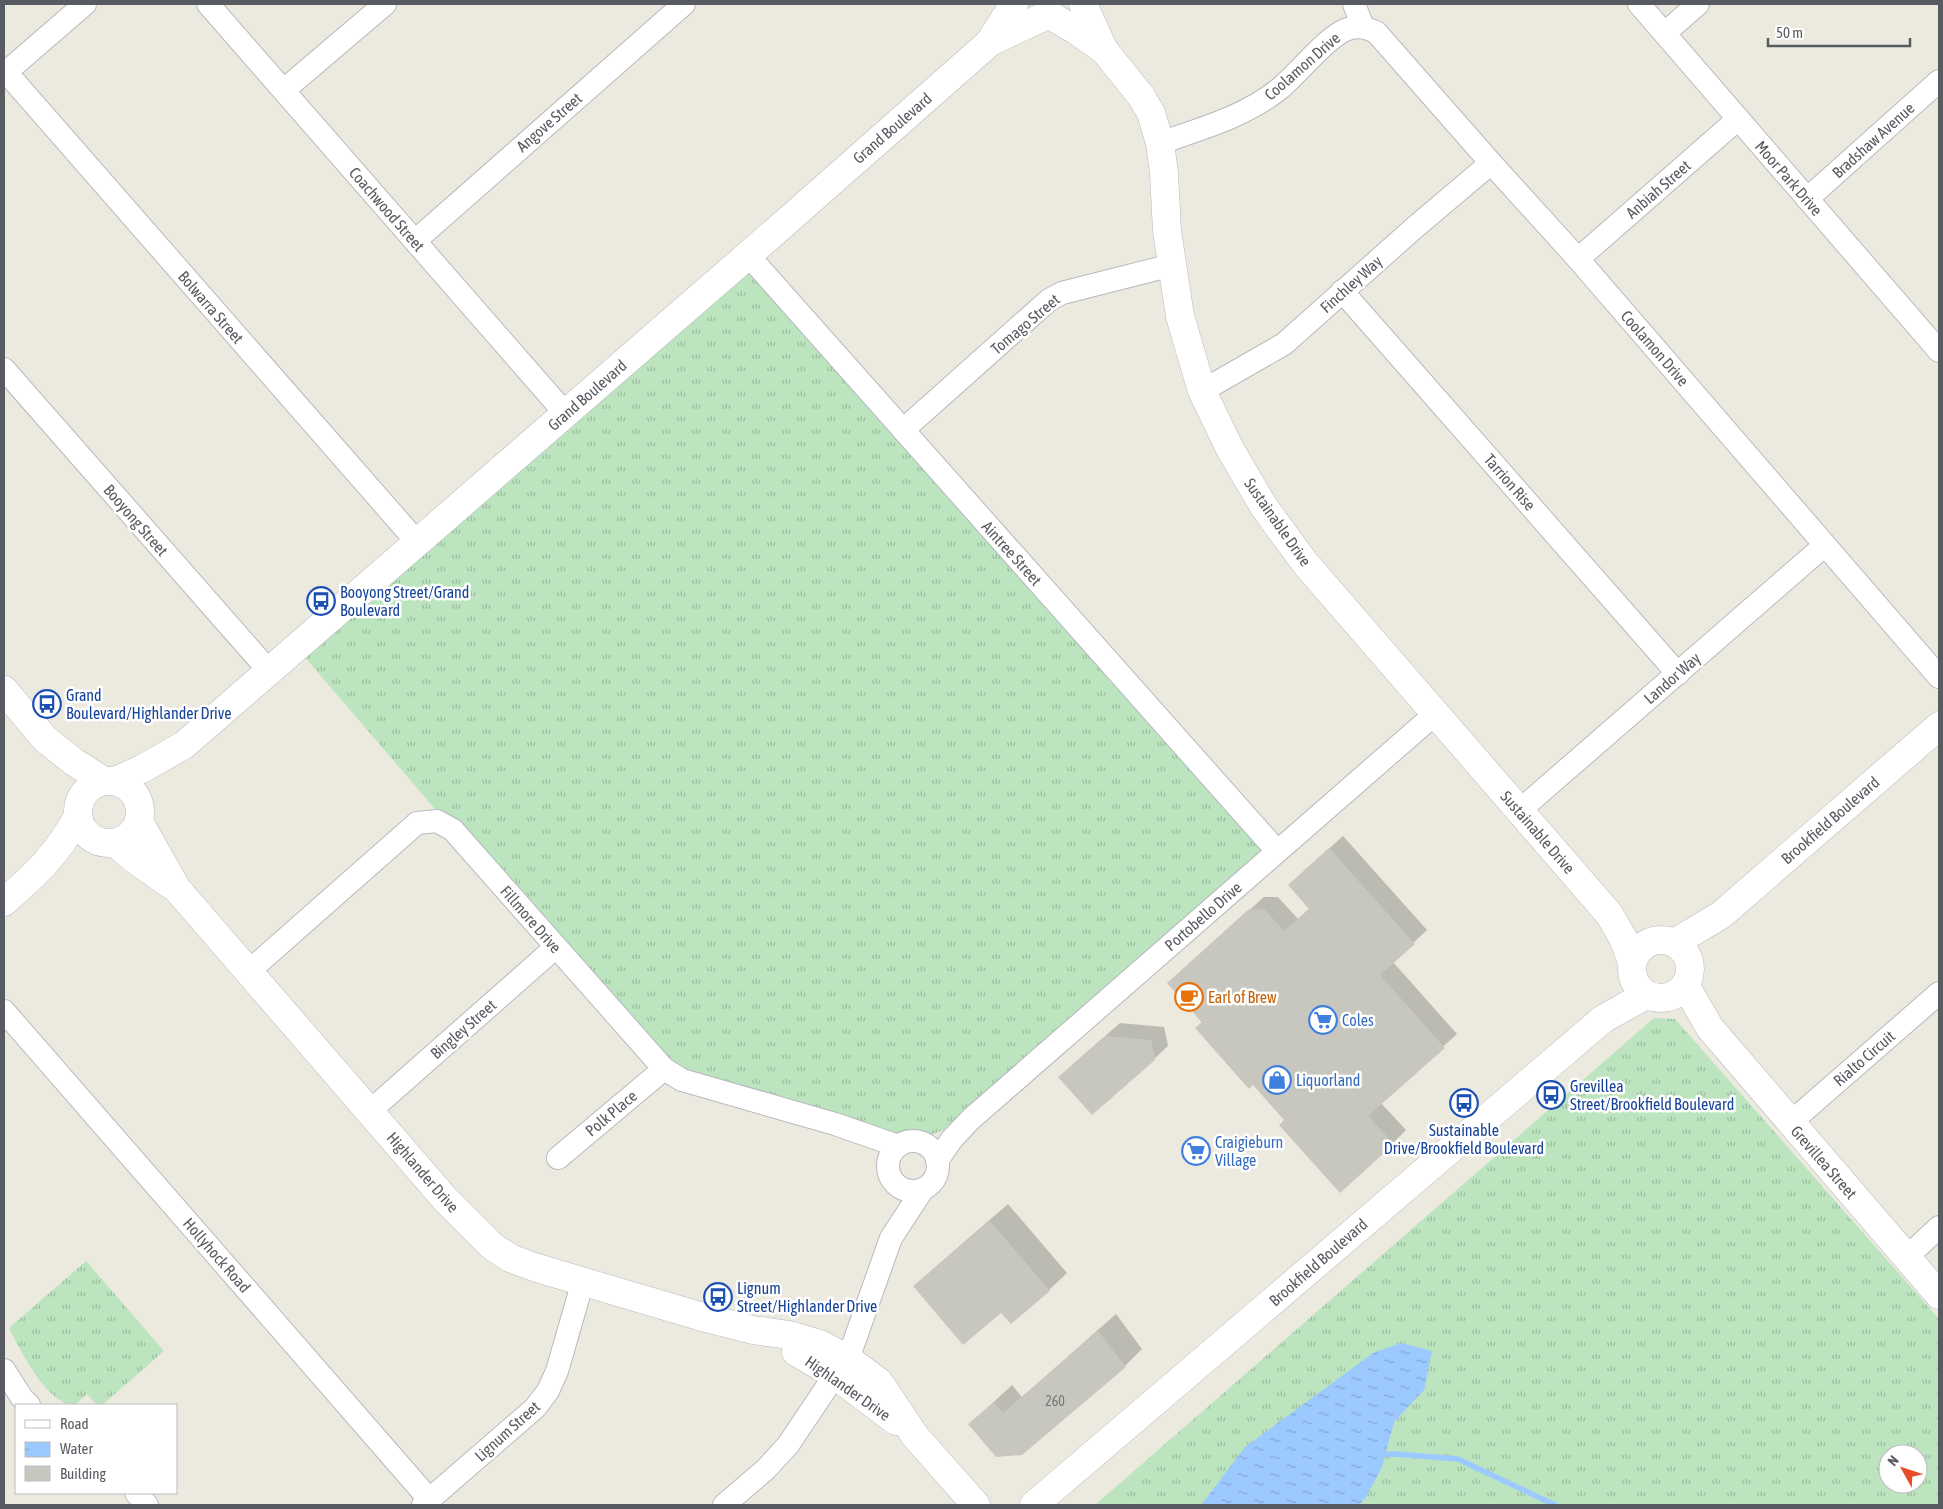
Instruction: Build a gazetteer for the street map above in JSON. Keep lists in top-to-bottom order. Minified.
{"streets":{"street":["Coolamon Drive","Angove Street","Grand Boulevard","Bradshaw Avenue","Moor Park Drive","Anbiah Street","Coachwood Street","Finchley Way","Bolwarra Street","Tomago Street","Tarrion Rise","Booyong Street","Sustainable Drive","Aintree Street","Landor Way","Brookfield Boulevard","Portobello Drive","Fillmore Drive","Bingley Street","Rialto Circuit","Polk Place","Grevillea Street","Highlander Drive","Hollyhock Road","Lignum Street"]},"crossings":[["Coolamon Drive","Anbiah Street"],["Coolamon Drive","Finchley Way"],["Coolamon Drive","Sustainable Drive"],["Coolamon Drive","Landor Way"],["Angove Street","Coachwood Street"],["Grand Boulevard","Coachwood Street"],["Grand Boulevard","Bolwarra Street"],["Grand Boulevard","Booyong Street"],["Grand Boulevard","Sustainable Drive"],["Grand Boulevard","Aintree Street"],["Grand Boulevard","Highlander Drive"],["Bradshaw Avenue","Moor Park Drive"],["Moor Park Drive","Anbiah Street"],["Finchley Way","Tarrion Rise"],["Finchley Way","Sustainable Drive"],["Tomago Street","Sustainable Drive"],["Tomago Street","Aintree Street"],["Tarrion Rise","Landor Way"],["Sustainable Drive","Landor Way"],["Sustainable Drive","Brookfield Boulevard"],["Sustainable Drive","Portobello Drive"],["Sustainable Drive","Grevillea Street"],["Aintree Street","Portobello Drive"],["Brookfield Boulevard","Grevillea Street"],["Portobello Drive","Fillmore Drive"],["Fillmore Drive","Bingley Street"],["Fillmore Drive","Polk Place"],["Fillmore Drive","Highlander Drive"],["Bingley Street","Highlander Drive"],["Rialto Circuit","Grevillea Street"],["Highlander Drive","Lignum Street"],["Hollyhock Road","Lignum Street"]],"places":{"bus stop":["Booyong Street/Grand Boulevard","Grand Boulevard/Highlander Drive","Grevillea Street/Brookfield Boulevard","Sustainable Drive/Brookfield Boulevard","Lignum Street/Highlander Drive"],"cafe":["Earl of Brew"],"supermarket":["Coles","Craigieburn Village"],"shop":["Liquorland"]},"house_numbers":["260"],"legend":["Road","Water","Building"],"scale_bar":"50 m","north":"top left"}
